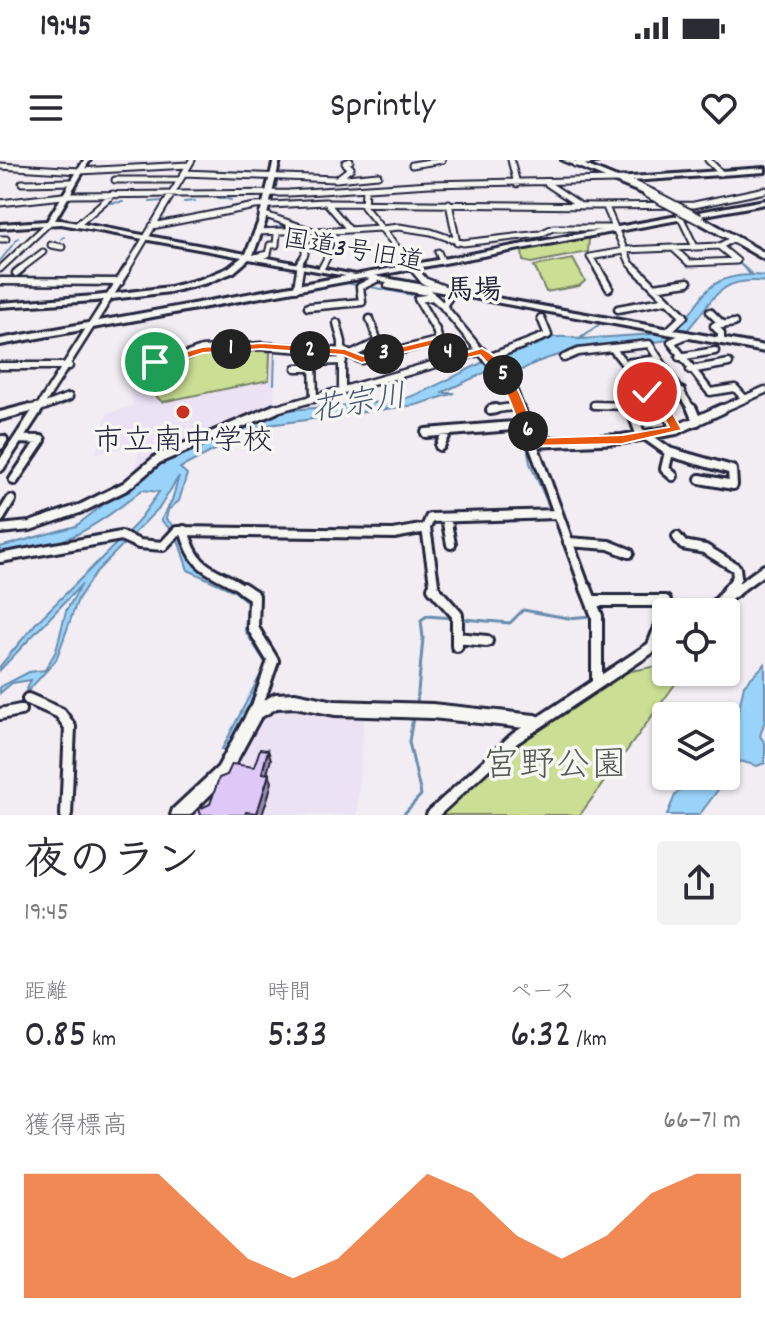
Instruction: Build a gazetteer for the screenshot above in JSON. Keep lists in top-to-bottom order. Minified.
{"streets":{"street":["国道3号旧道"]},"districts":["馬場"],"water":["花宗川"],"parks":["宮野公園"],"places":["市立南中学校"],"page":{"status":"19:45","header":"Sprintly","pins":["1","2","4","3","5","6"],"heading":["夜のラン","19:45"],"stats":[["距離","0.85 km"],["時間","5:33"],["ペース","6:32 /km"]],"chart":["獲得標高","66–71 m"]}}
